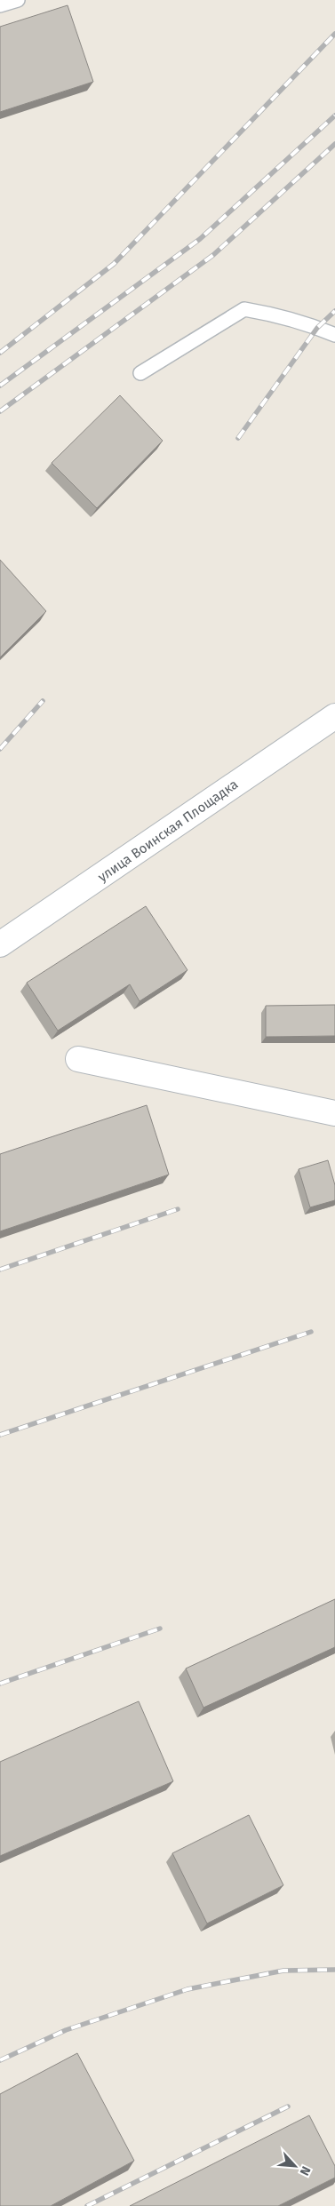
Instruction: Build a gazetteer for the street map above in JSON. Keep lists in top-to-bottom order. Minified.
{"streets":{"street":["улица Воинская Площадка"]},"north":"bottom right"}
